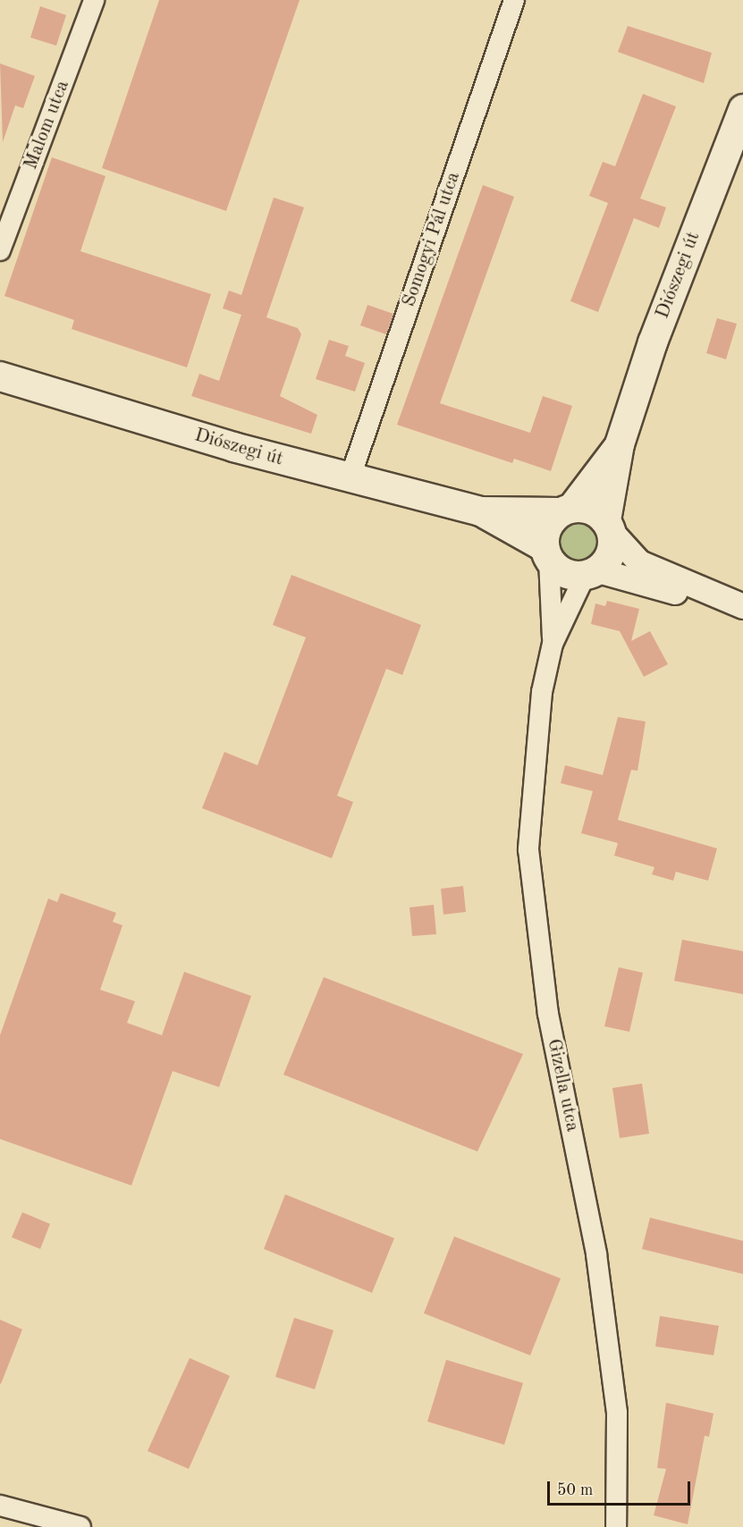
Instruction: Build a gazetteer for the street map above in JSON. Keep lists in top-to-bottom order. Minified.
{"streets":{"main road":["Diószegi út"],"street":["Malom utca","Somogyi Pál utca","Gizella utca"]},"crossings":[["Somogyi Pál utca","Diószegi út"],["Diószegi út","Gizella utca"]],"scale_bar":"50 m"}
